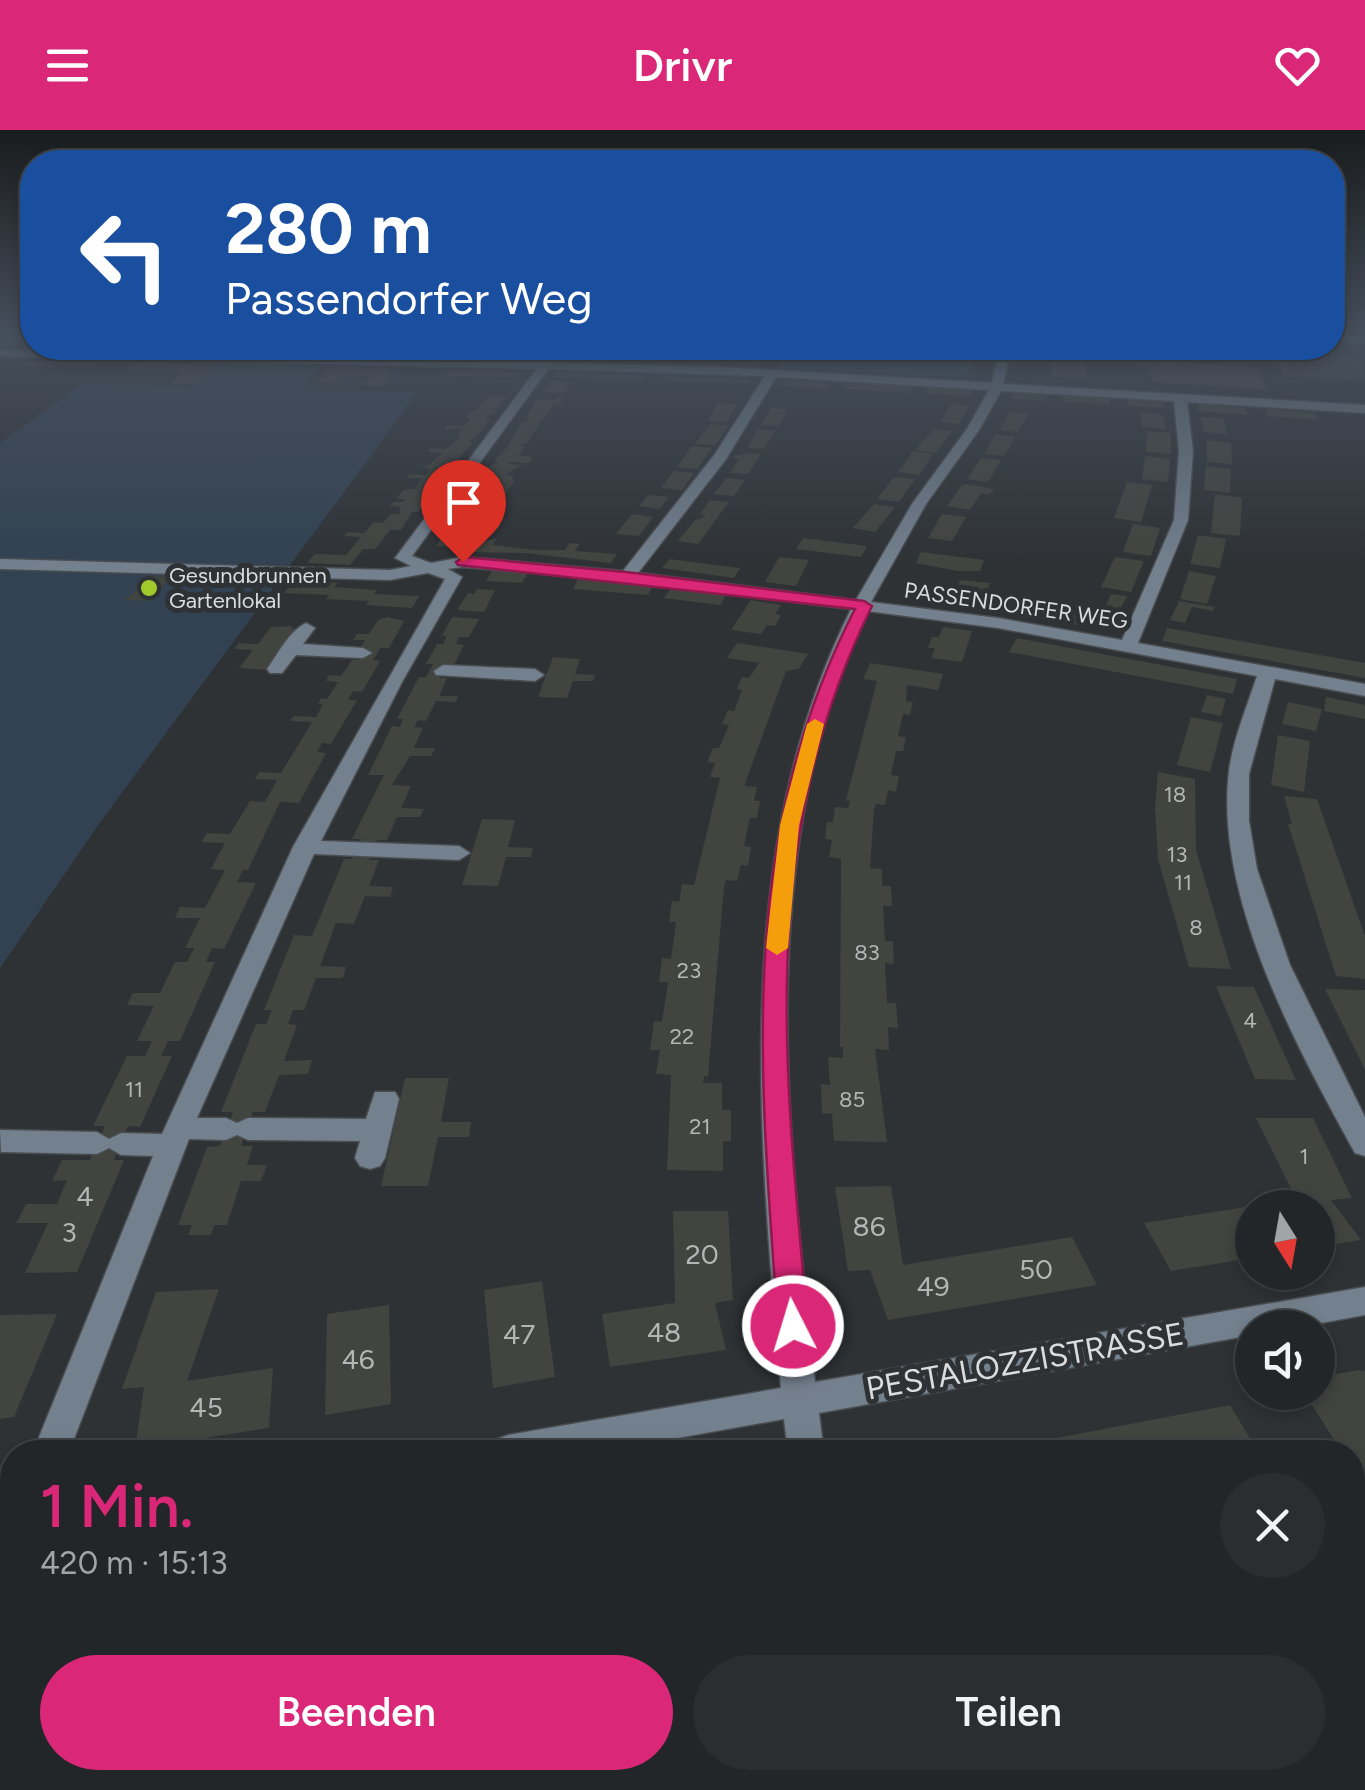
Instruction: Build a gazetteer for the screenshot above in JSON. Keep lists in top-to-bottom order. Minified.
{"streets":{"street":["PASSENDORFER WEG","PESTALOZZISTRASSE"]},"places":["Gesundbrunnen Gartenlokal"],"house_numbers":["18","13","11","8","83","23","4","22","11","85","21","1","4","86","3","20","50","49","48","47","46","45"],"north":"bottom","page":{"header":"Drivr","turn":["280 m","Passendorfer Weg"],"heading":["1 Min.","420 m · 15:13"],"buttons":["Beenden","Teilen"]}}
